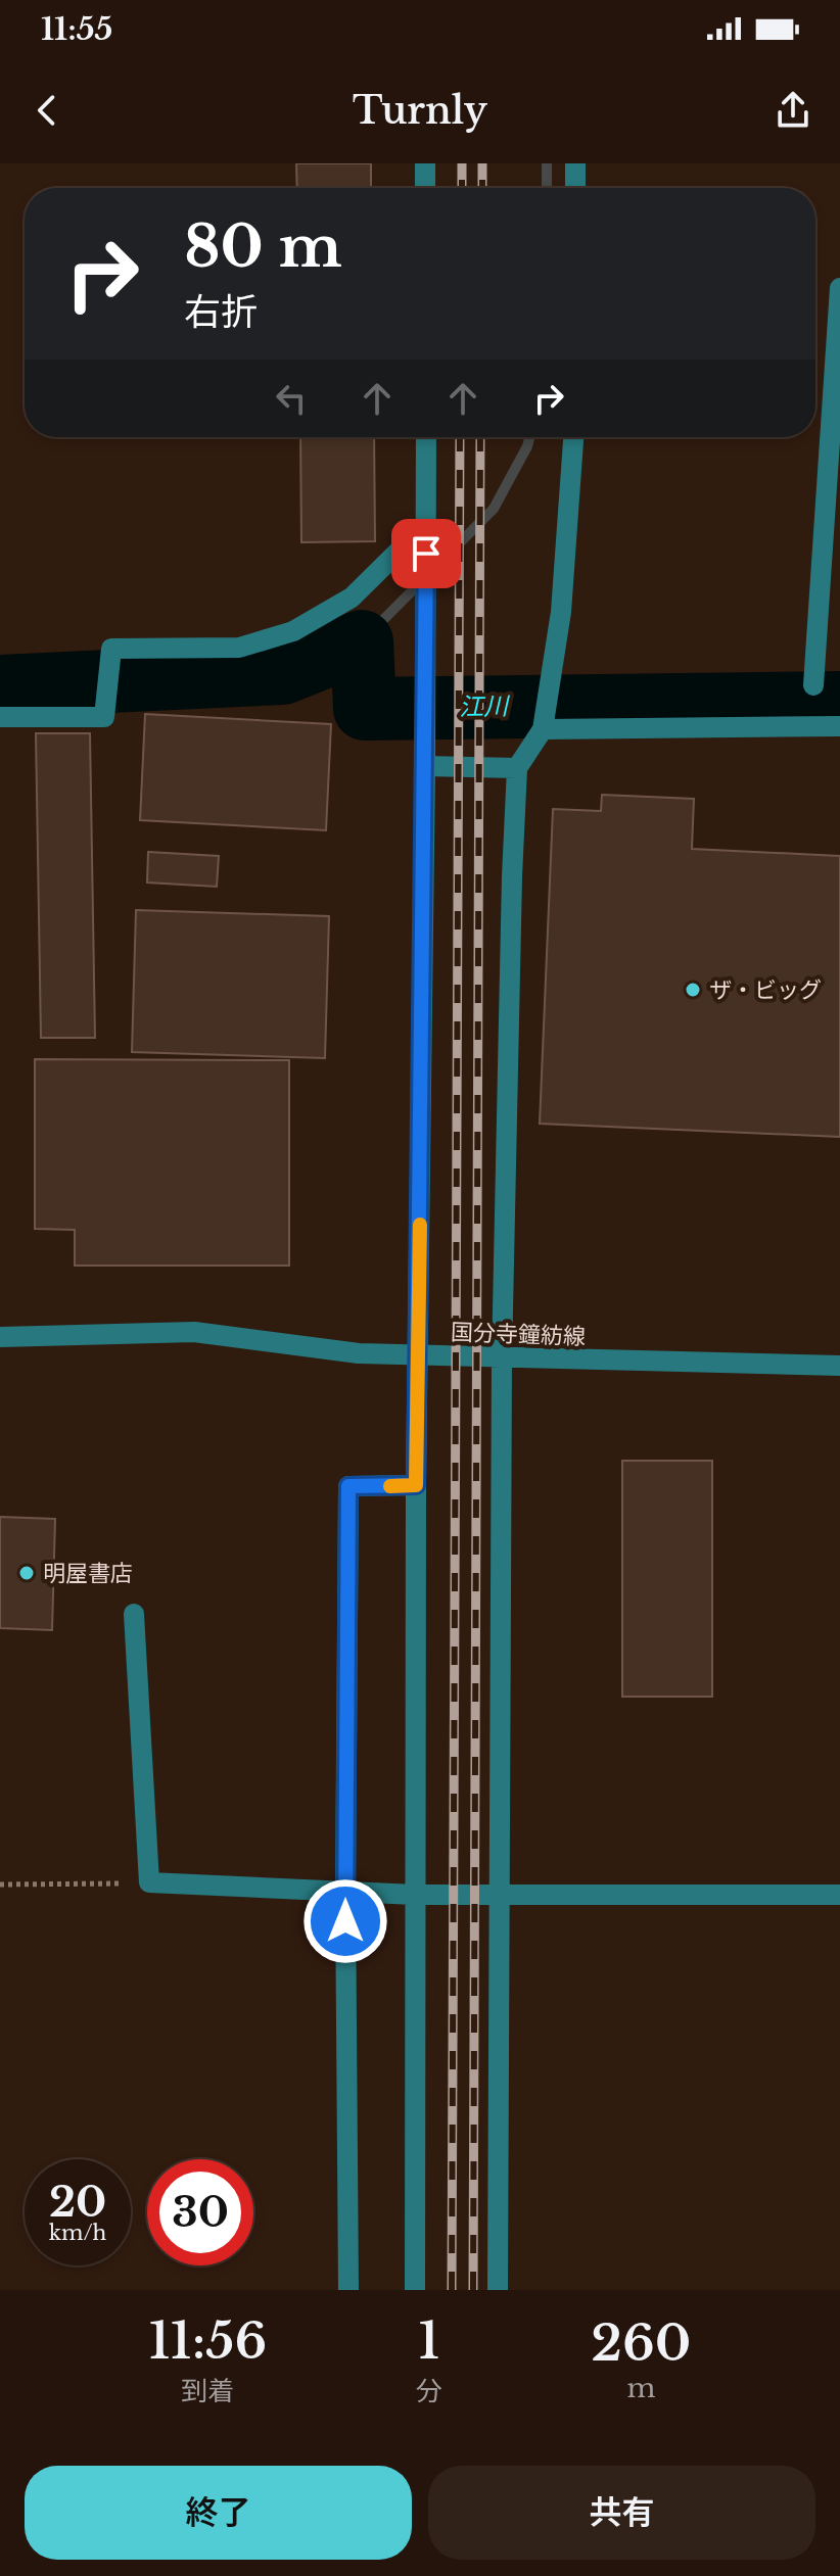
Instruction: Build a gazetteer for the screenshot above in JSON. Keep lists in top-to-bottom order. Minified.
{"streets":{"street":["国分寺鐘紡線"]},"water":["江川"],"places":["ザ・ビッグ","明屋書店"],"page":{"status":"11:55","header":"Turnly","turn":["80 m","右折"],"speed":"20 km/h","limit":"30","eta":["11:56","到着","1","分","260","m"],"buttons":["終了","共有"]}}
